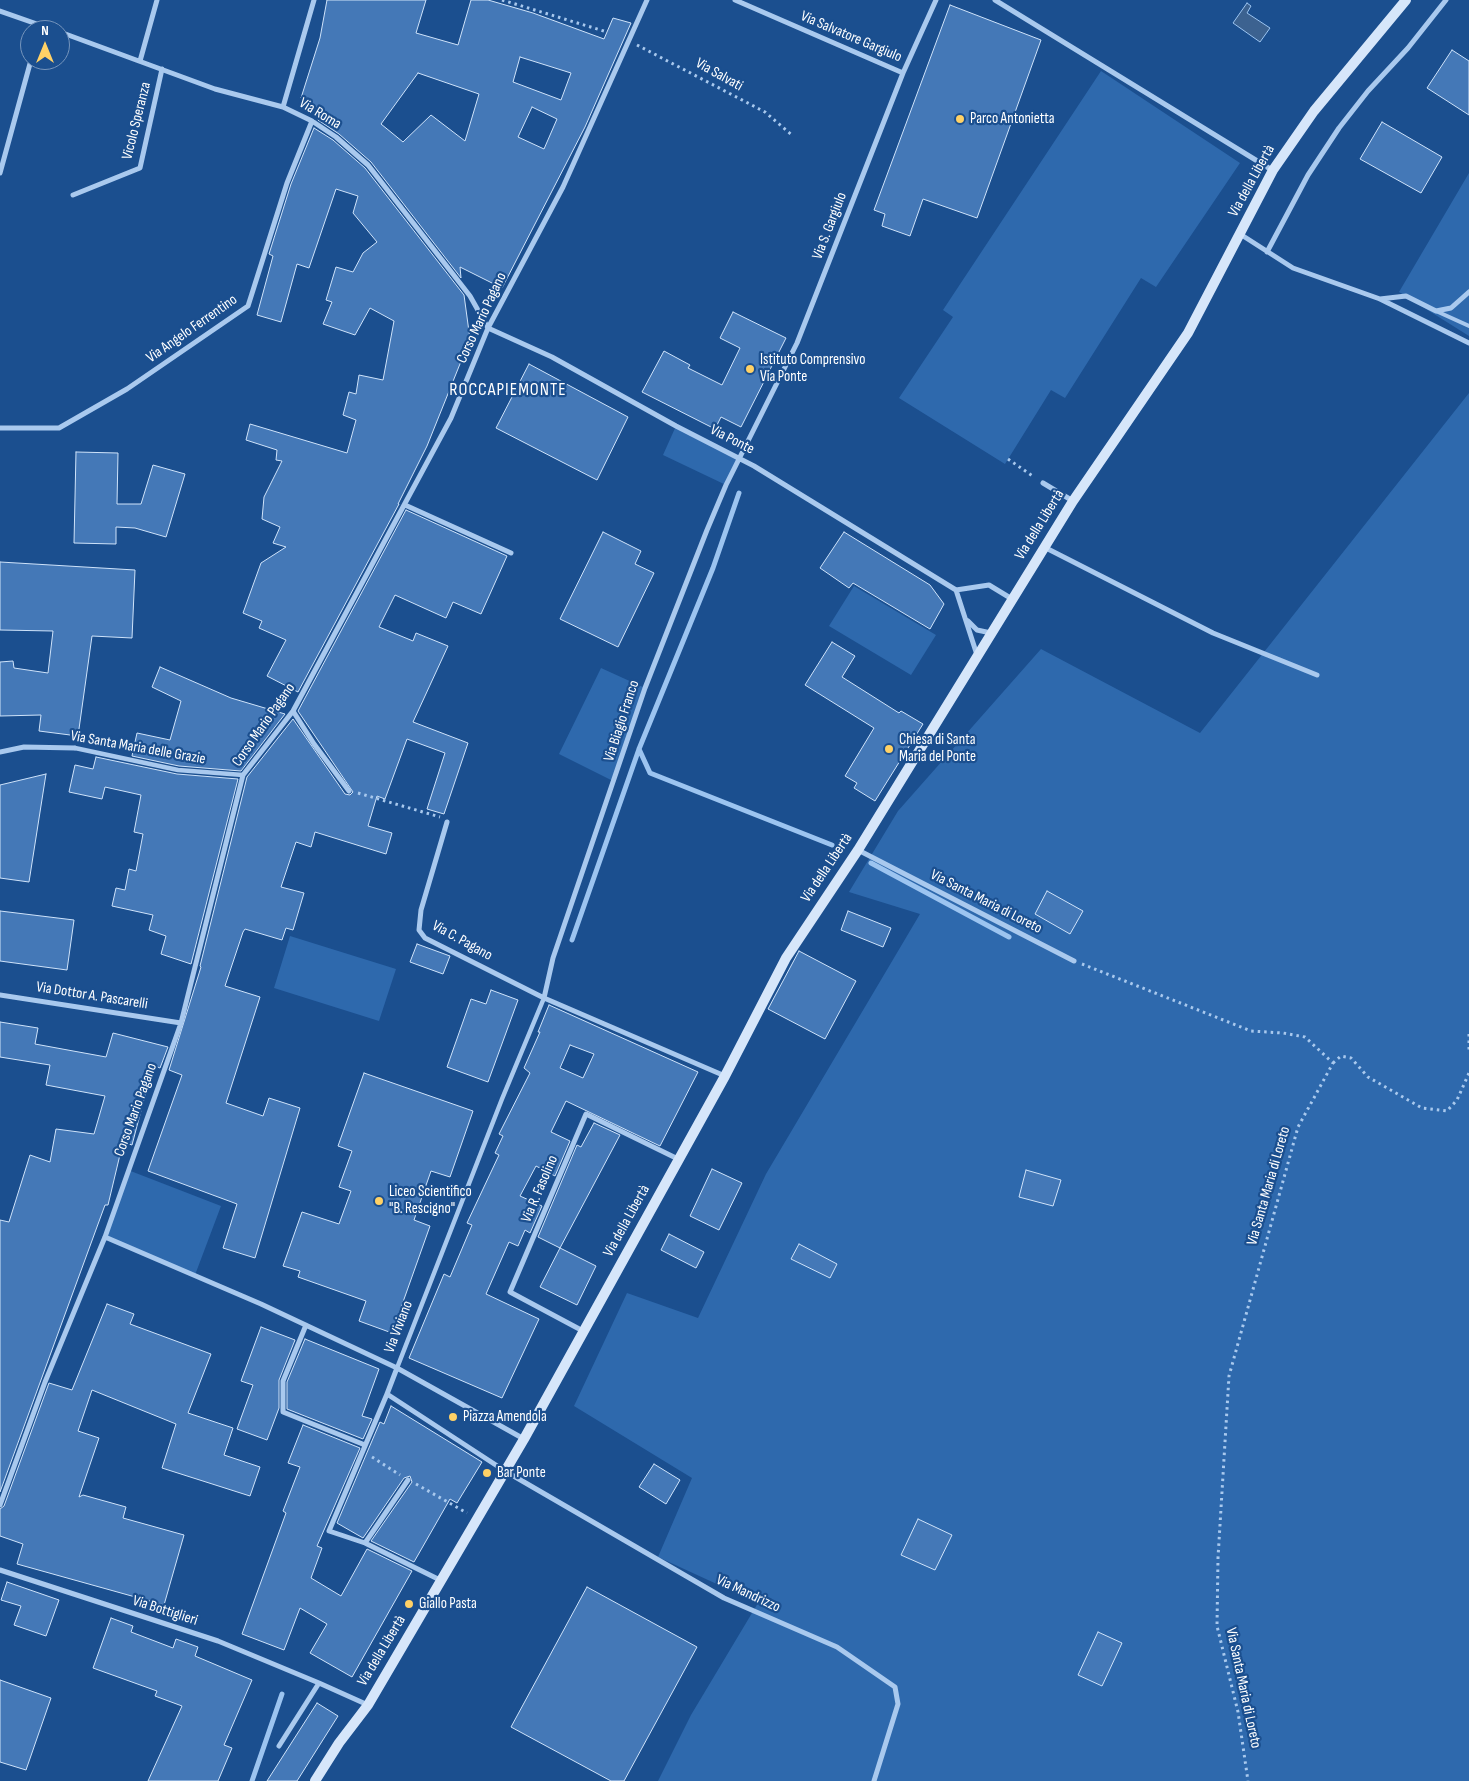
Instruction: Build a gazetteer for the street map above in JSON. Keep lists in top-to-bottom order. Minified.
{"streets":{"main road":["Via della Libertà"],"street":["Via Salvatore Gargiulo","Via Roma","Vicolo Speranza","Via S. Gargiulo","Corso Mario Pagano","Via Angelo Ferrentino","Via Ponte","Via Biagio Franco","Via Santa Maria delle Grazie","Via Santa Maria di Loreto","Via C. Pagano","Via Dottor A. Pascarelli","Via R. Fasolino","Via Viviano","Via Mandrizzo","Via Bottiglieri"],"path":["Via Salvati"]},"crossings":[["Via Salvatore Gargiulo","Via S. Gargiulo"],["Via Salvati","Corso Mario Pagano"],["Via Roma","Vicolo Speranza"],["Via Roma","Corso Mario Pagano"],["Via Roma","Via Angelo Ferrentino"],["Via Roma","Via Ponte"],["Via della Libertà","Via Santa Maria di Loreto"],["Via della Libertà","Via C. Pagano"],["Via della Libertà","Via R. Fasolino"],["Via della Libertà","Via Mandrizzo"],["Via della Libertà","Via Bottiglieri"],["Via S. Gargiulo","Via Ponte"],["Via S. Gargiulo","Via Biagio Franco"],["Corso Mario Pagano","Via Ponte"],["Corso Mario Pagano","Via Santa Maria delle Grazie"],["Corso Mario Pagano","Via Dottor A. Pascarelli"],["Corso Mario Pagano","Via Viviano"],["Via Ponte","Via Biagio Franco"],["Via Biagio Franco","Via C. Pagano"],["Via Biagio Franco","Via Viviano"],["Via C. Pagano","Via Viviano"]],"districts":["ROCCAPIEMONTE"],"places":["Parco Antonietta","Istituto Comprensivo Via Ponte","Chiesa di Santa Maria del Ponte","Liceo Scientifico \"B. Rescigno\"","Piazza Amendola","Bar Ponte","Giallo Pasta"],"north":"top"}
